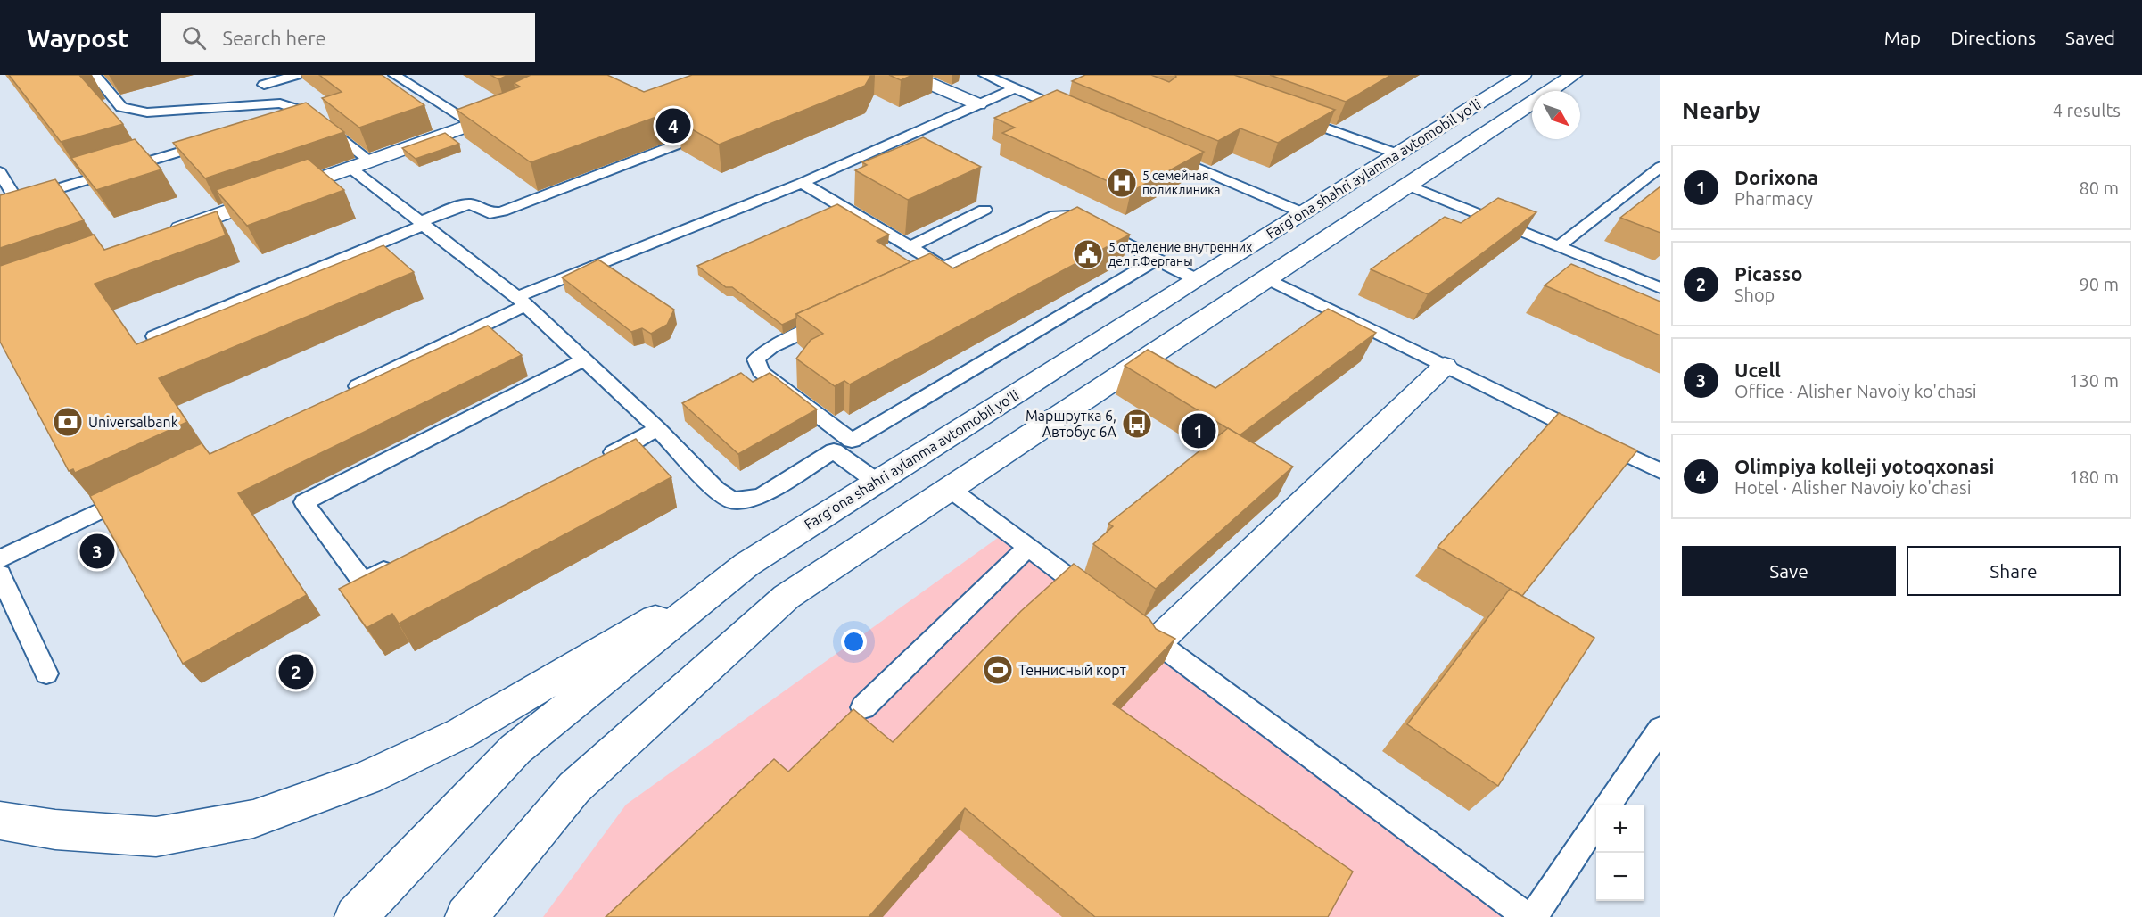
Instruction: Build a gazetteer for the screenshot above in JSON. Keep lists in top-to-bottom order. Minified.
{"streets":{"main road":["Fargʻona shahri aylanma avtomobil yoʻli"]},"places":{"hospital":["5 семейная поликлиника"],"public building":["5 отделение внутренних дел г.Ферганы"],"bank":["Universalbank"],"bus stop":["Маршрутка 6, Автобус 6А"],"sports":["Теннисный корт"]},"north":"bottom right","page":{"header":"Waypost","search":"Search here","nav":["Map","Directions","Saved"],"heading":["Nearby","4 results"],"pins":["4","1","3","2"],"list":[{"mark":"1","name":"Dorixona","note":"Pharmacy","value":"80 m"},{"mark":"2","name":"Picasso","note":"Shop","value":"90 m"},{"mark":"3","name":"Ucell","note":"Office · Alisher Navoiy ko'chasi","value":"130 m"},{"mark":"4","name":"Olimpiya kolleji yotoqxonasi","note":"Hotel · Alisher Navoiy ko'chasi","value":"180 m"}],"buttons":["Save","Share"],"map_buttons":["+","−"]}}
